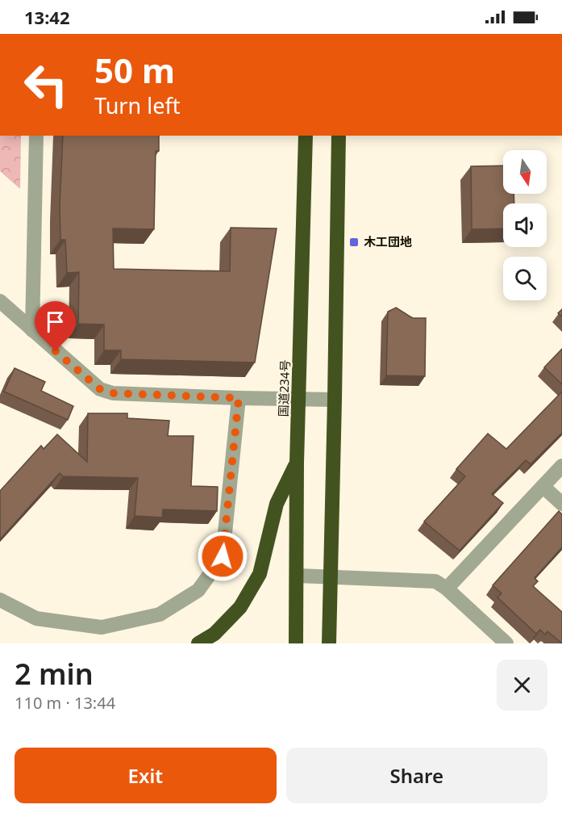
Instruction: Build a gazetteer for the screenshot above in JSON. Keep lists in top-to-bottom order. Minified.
{"streets":{"highway":["国道234号"]},"places":{"transit":["木工団地"]},"north":"bottom","page":{"status":"13:42","turn":["50 m","Turn left"],"heading":["2 min","110 m · 13:44"],"buttons":["Exit","Share"]}}
